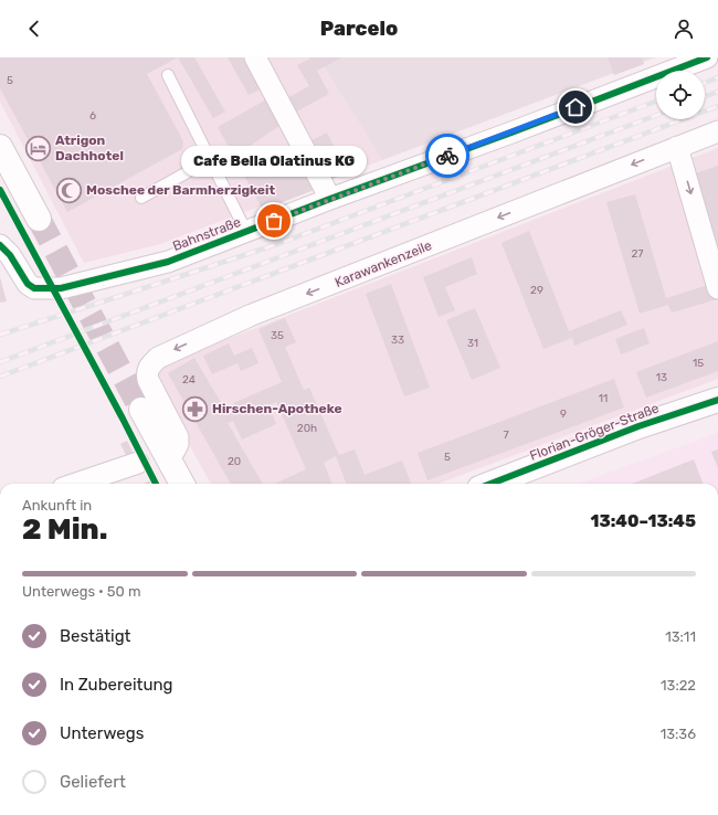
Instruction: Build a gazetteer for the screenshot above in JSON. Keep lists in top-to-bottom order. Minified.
{"streets":{"street":["Bahnstraße","Karawankenzeile","Florian-Gröger-Straße"]},"one_way":["Karawankenzeile"],"places":{"hotel":["Atrigon Dachhotel"],"mosque":["Moschee der Barmherzigkeit"],"other":["Cafe Bella Olatinus KG"],"pharmacy":["Hirschen-Apotheke"]},"house_numbers":["5","6","27","29","35","33","31","15","13","24","11","9","20h","7","5","20"],"page":{"header":"Parcelo","bubble":"Cafe Bella Olatinus KG","heading":["2 Min.","Ankunft in","13:40–13:45"],"bar":"Unterwegs · 50 m","list":[["Bestätigt","13:11"],["In Zubereitung","13:22"],["Unterwegs","13:36"],"Geliefert"]}}
